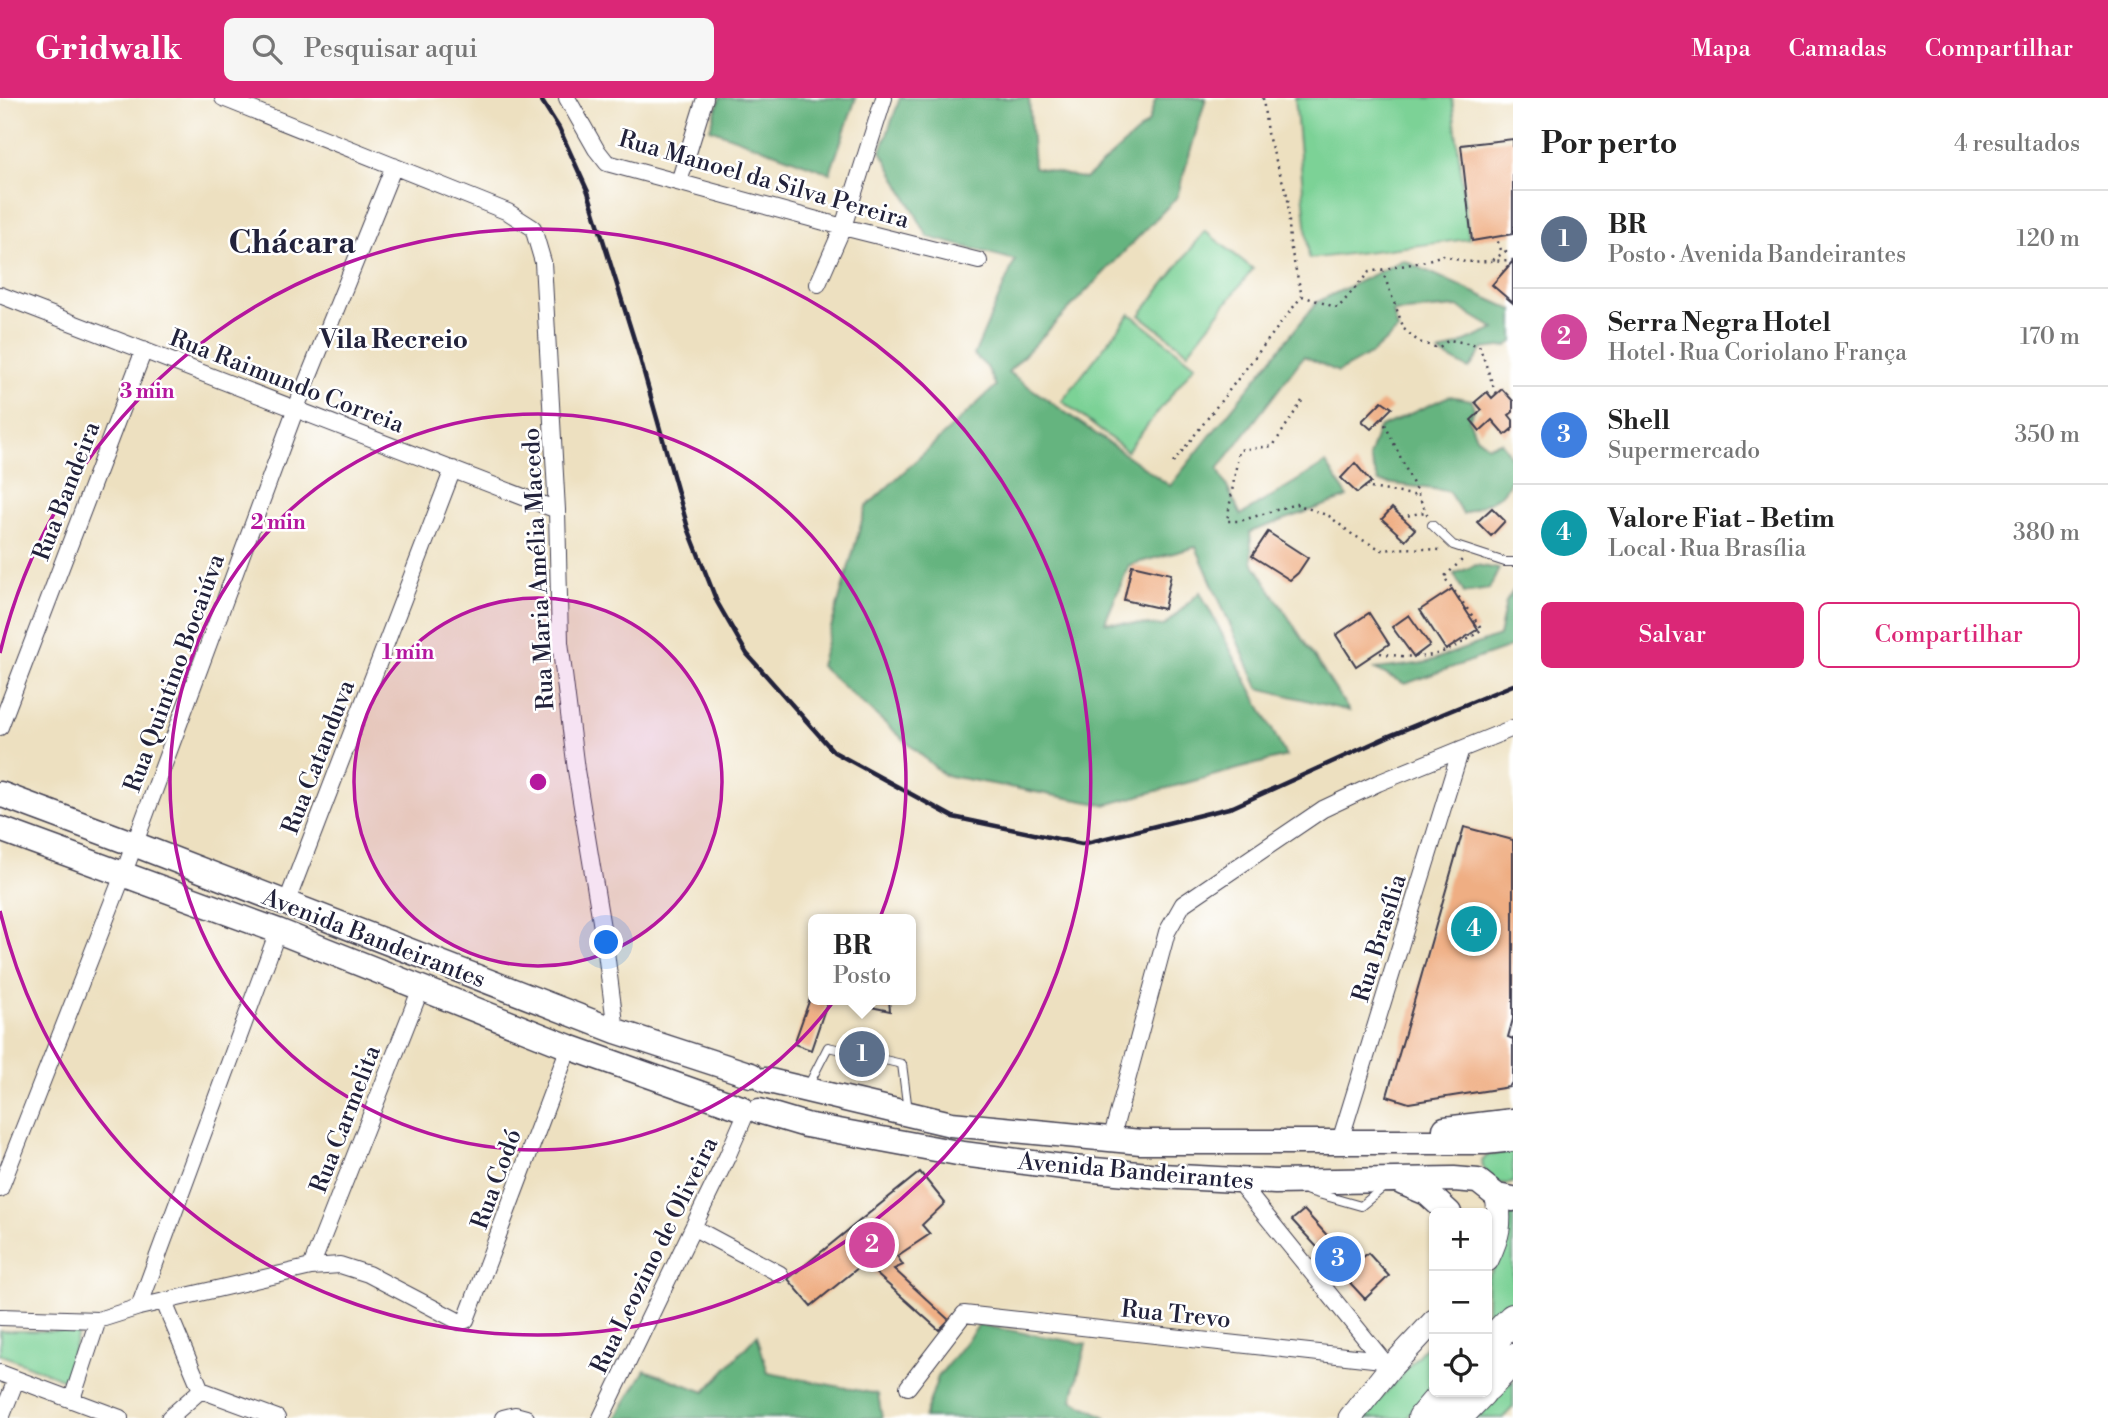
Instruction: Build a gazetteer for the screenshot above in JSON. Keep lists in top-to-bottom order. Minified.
{"streets":{"main road":["Avenida Bandeirantes"],"street":["Rua Manoel da Silva Pereira","Rua Raimundo Correia","Rua Bandeira","Rua Maria Amélia Macedo","Rua Quintino Bocaiúva","Rua Catanduva","Rua Brasília","Rua Carmelita","Rua Codó","Rua Leozino de Oliveira","Rua Trevo"]},"crossings":[["Rua Raimundo Correia","Rua Bandeira"],["Rua Raimundo Correia","Rua Maria Amélia Macedo"],["Rua Raimundo Correia","Rua Quintino Bocaiúva"],["Rua Raimundo Correia","Rua Catanduva"],["Rua Maria Amélia Macedo","Rua Quintino Bocaiúva"],["Rua Maria Amélia Macedo","Avenida Bandeirantes"],["Rua Quintino Bocaiúva","Avenida Bandeirantes"],["Rua Catanduva","Avenida Bandeirantes"],["Avenida Bandeirantes","Rua Brasília"],["Avenida Bandeirantes","Rua Carmelita"],["Avenida Bandeirantes","Rua Codó"],["Avenida Bandeirantes","Rua Leozino de Oliveira"],["Rua Carmelita","Rua Codó"]],"districts":["Chácara","Vila Recreio"],"page":{"header":"Gridwalk","search":"Pesquisar aqui","nav":["Mapa","Camadas","Compartilhar"],"heading":["Por perto","4 resultados"],"list":[{"mark":"1","name":"BR","note":"Posto · Avenida Bandeirantes","value":"120 m"},{"mark":"2","name":"Serra Negra Hotel","note":"Hotel · Rua Coriolano França","value":"170 m"},{"mark":"3","name":"Shell","note":"Supermercado","value":"350 m"},{"mark":"4","name":"Valore Fiat - Betim","note":"Local · Rua Brasília","value":"380 m"}],"buttons":["Salvar","Compartilhar"],"pins":["4","1","2","3"],"popup":["BR","Posto"],"map_buttons":["+","−"]},"rings":["3 min","2 min","1 min"]}
